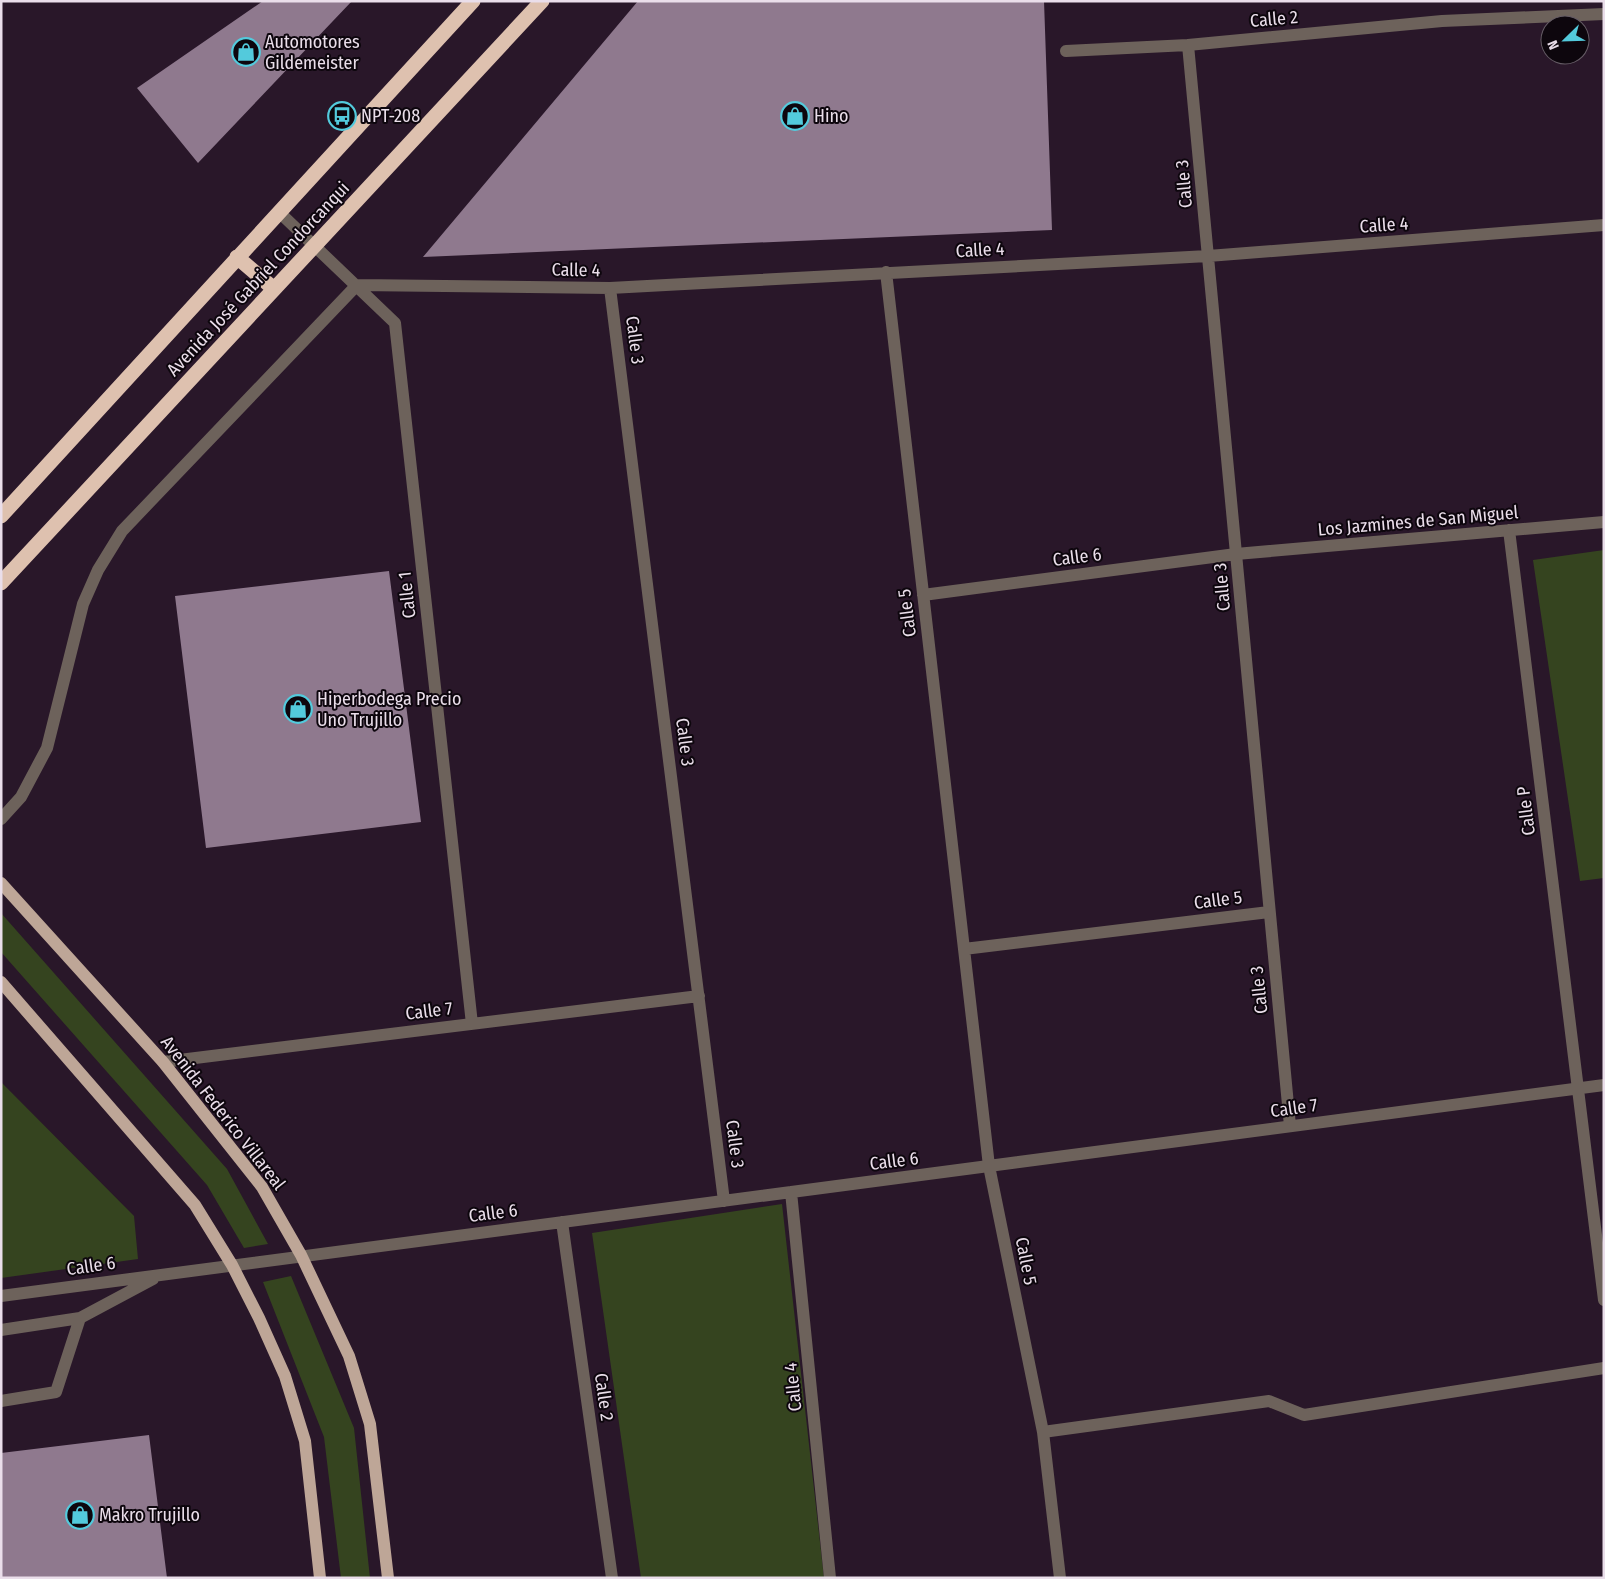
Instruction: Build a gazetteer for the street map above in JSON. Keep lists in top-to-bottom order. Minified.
{"streets":{"highway":["Avenida José Gabriel Condorcanqui"],"main road":["Avenida Federico Villareal"],"street":["Calle 2","Calle 3","Calle 4","Los Jazmines de San Miguel","Calle 6","Calle 1","Calle 5","Calle P","Calle 7"]},"crossings":[["Calle 2","Calle 3"],["Calle 2","Calle 6"],["Calle 3","Calle 4"],["Calle 3","Los Jazmines de San Miguel"],["Calle 3","Calle 6"],["Calle 3","Calle 5"],["Calle 3","Calle 7"],["Calle 4","Calle 6"],["Calle 4","Calle 1"],["Calle 4","Calle 5"],["Avenida José Gabriel Condorcanqui","Calle 1"],["Los Jazmines de San Miguel","Calle 6"],["Los Jazmines de San Miguel","Calle P"],["Calle 6","Calle 5"],["Calle 6","Calle 7"],["Calle 6","Avenida Federico Villareal"],["Calle 1","Calle 7"],["Calle 5","Calle 7"],["Calle P","Calle 7"],["Calle 7","Avenida Federico Villareal"]],"places":{"shop":["Automotores Gildemeister","Hino","Hiperbodega Precio Uno Trujillo","Makro Trujillo"],"bus stop":["NPT-208"]},"north":"bottom left"}
